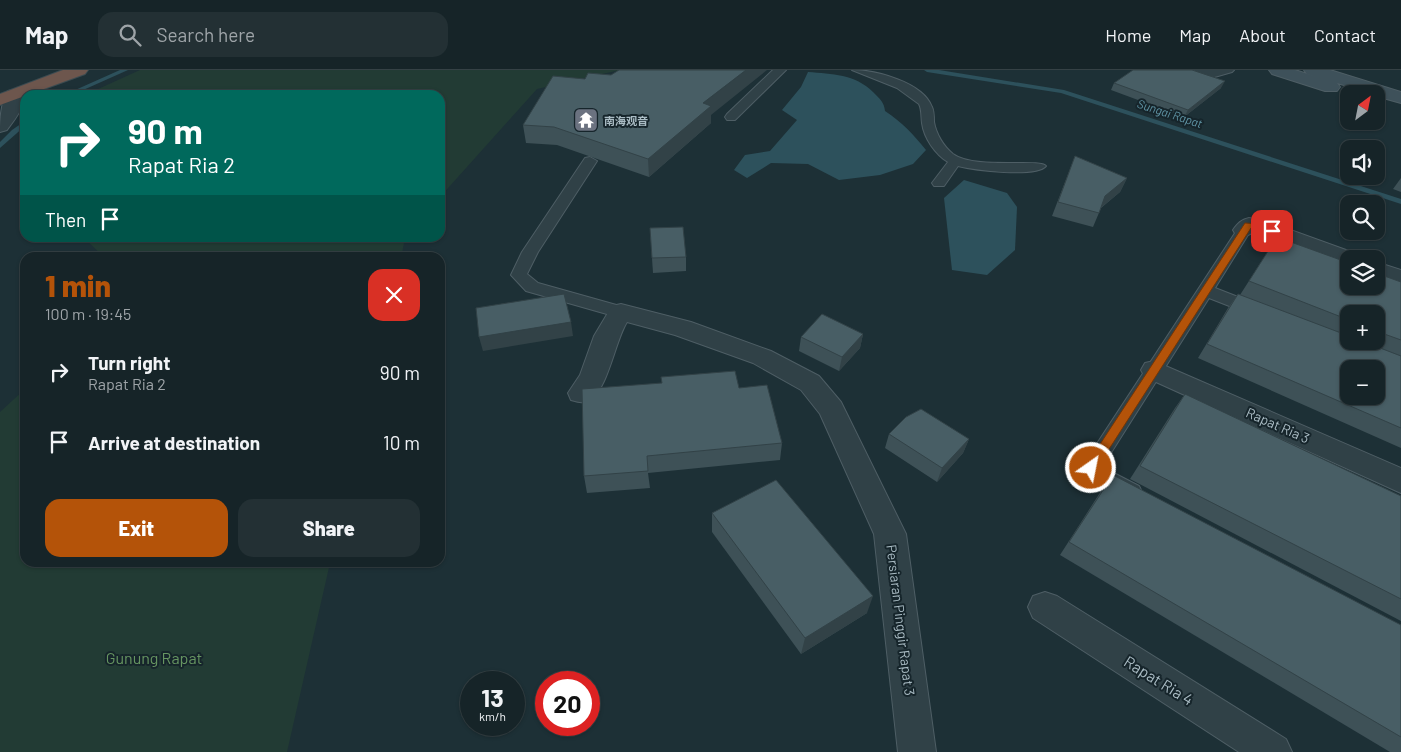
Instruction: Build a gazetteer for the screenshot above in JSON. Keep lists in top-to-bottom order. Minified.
{"streets":{"street":["Rapat Ria 3","Persiaran Pinggir Rapat 3","Rapat Ria 4"]},"water":["Sungai Rapat"],"parks":["Gunung Rapat"],"places":{"temple":["南海观音"]},"north":"top right","page":{"header":"Map","search":"Search here","nav":["Home","Map","About","Contact"],"map_buttons":["+","−"],"turn":["90 m","Rapat Ria 2"],"then":"Then","heading":["1 min","100 m · 19:45"],"list":[{"name":"Turn right","note":"Rapat Ria 2","value":"90 m"},{"name":"Arrive at destination","value":"10 m"}],"buttons":["Exit","Share"],"speed":"13 km/h","limit":"20"}}
